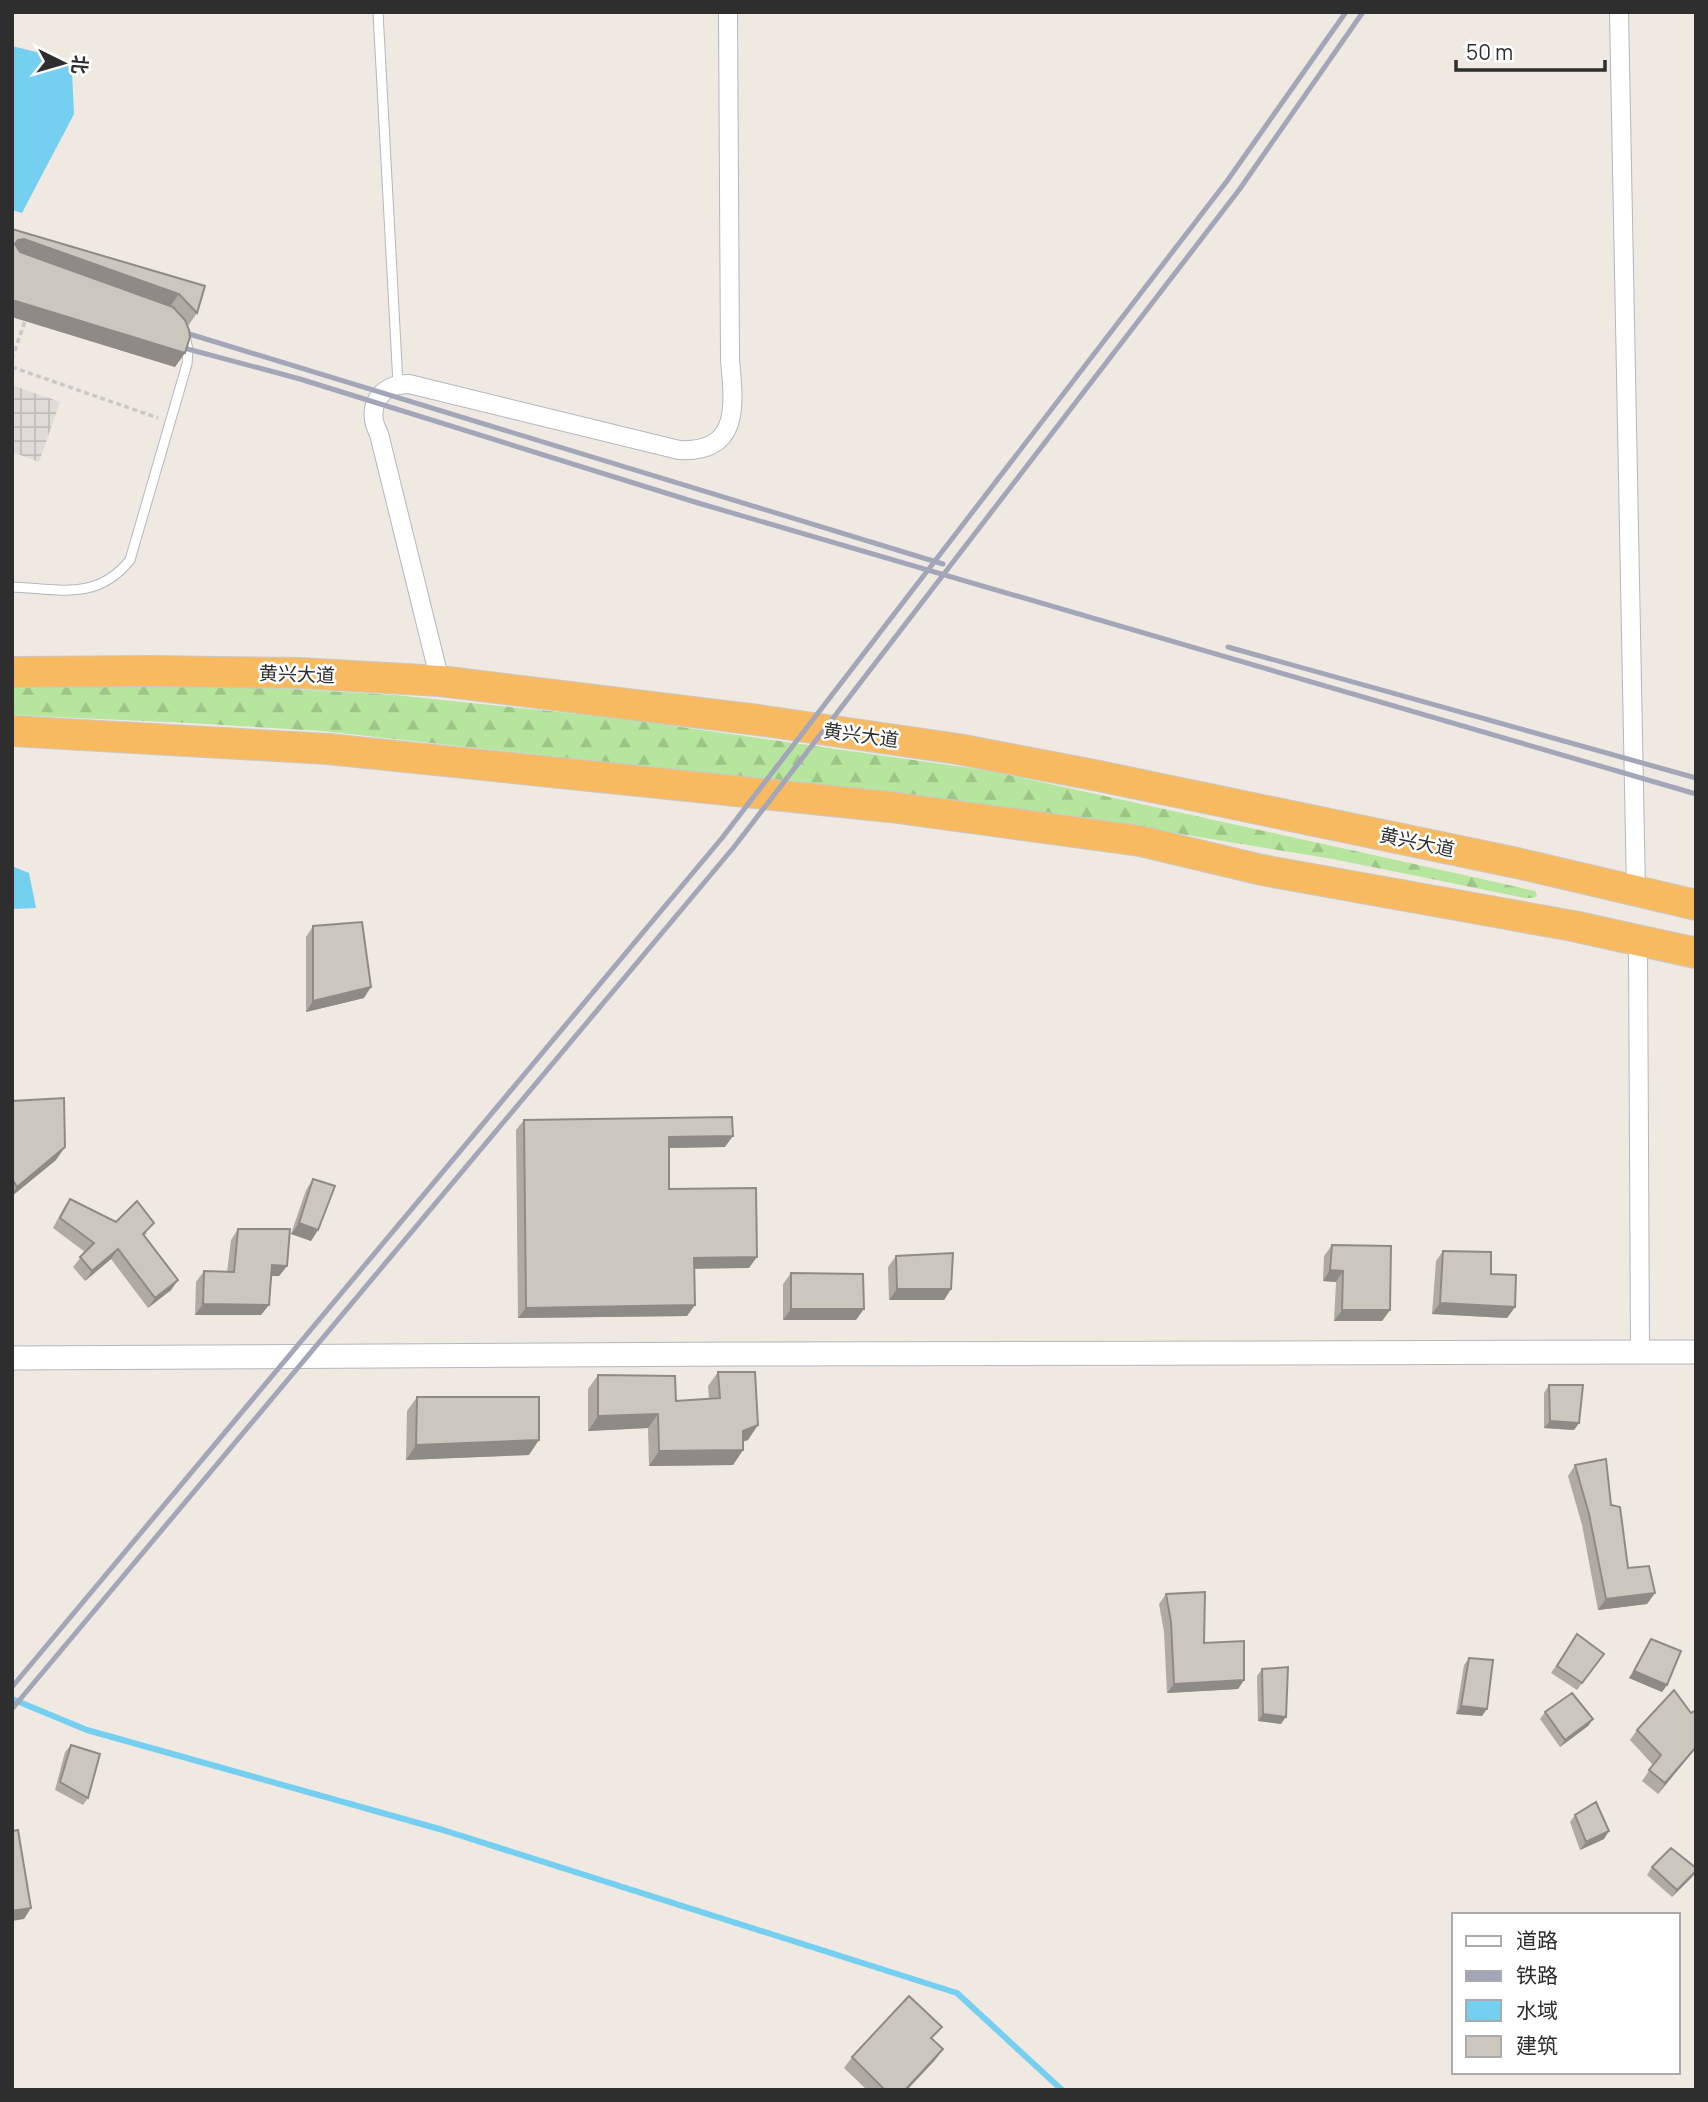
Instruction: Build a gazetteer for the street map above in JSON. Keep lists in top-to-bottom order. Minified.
{"streets":{"highway":["黄兴大道"]},"legend":["道路","铁路","水域","建筑"],"scale_bar":"50 m","north":"right"}
